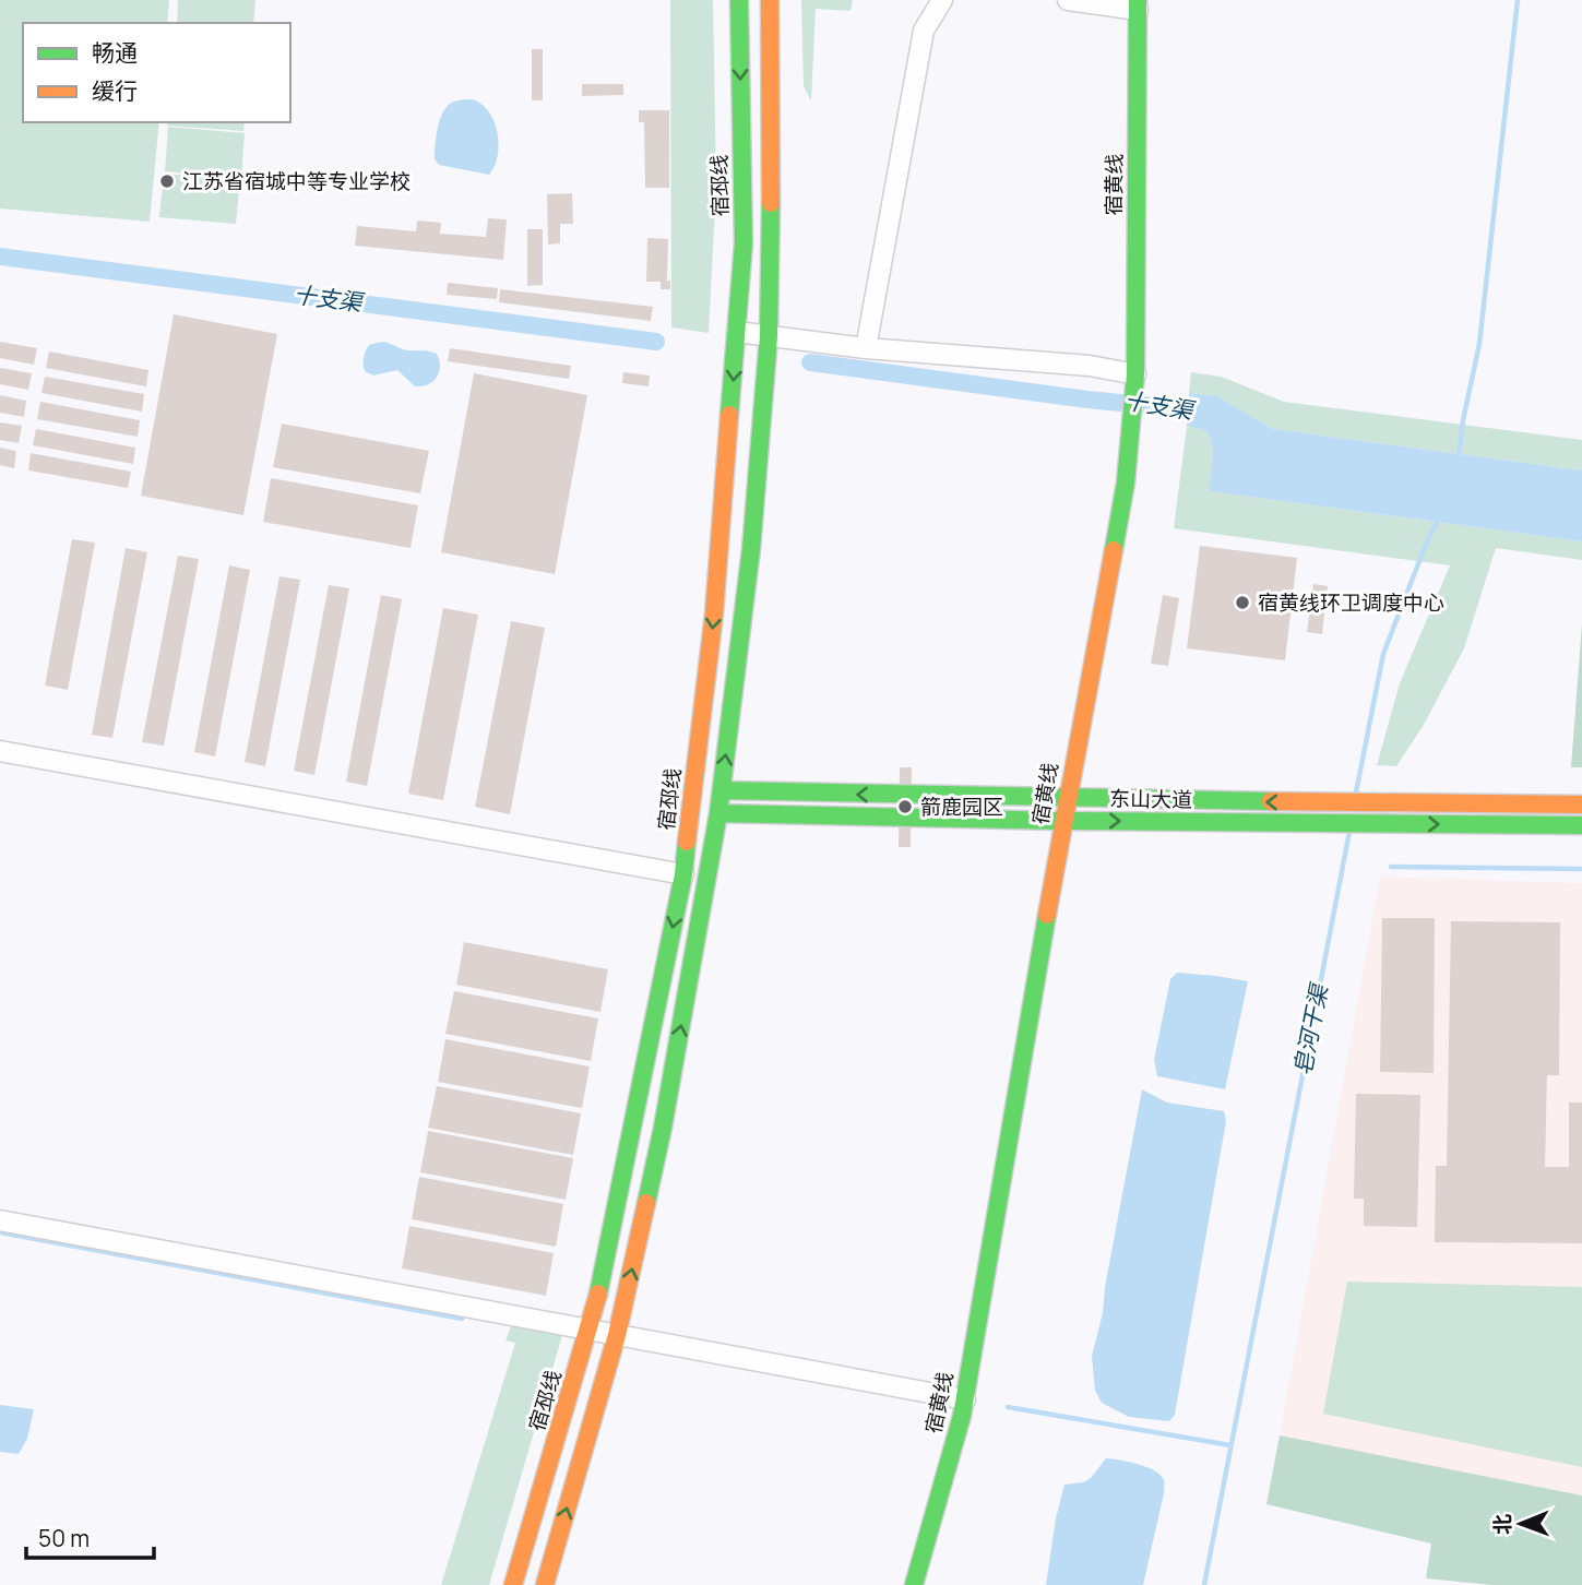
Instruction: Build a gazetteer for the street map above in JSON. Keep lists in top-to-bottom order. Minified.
{"streets":{"main road":["宿黄线","宿邳线","东山大道"]},"crossings":[["宿黄线","东山大道"]],"water":["十支渠","皂河干渠"],"places":["江苏省宿城中等专业学校","宿黄线环卫调度中心","箭鹿园区"],"legend":["畅通","缓行"],"scale_bar":"50 m","north":"left"}
